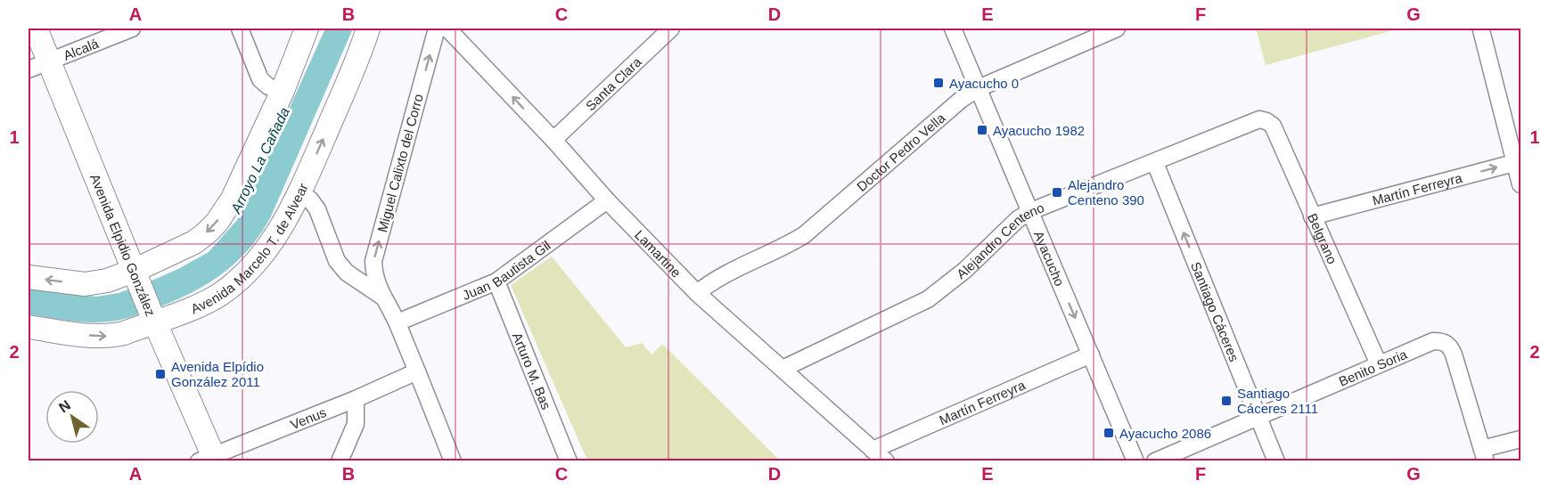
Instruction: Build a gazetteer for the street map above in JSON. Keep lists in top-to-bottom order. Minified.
{"streets":{"main road":["Avenida Marcelo T. de Alvear","Avenida Elpidio González"],"street":["Alcalá","Santa Clara","Doctor Pedro Vella","Miguel Calixto del Corro","Martín Ferreyra","Belgrano","Alejandro Centeno","Lamartine","Ayacucho","Juan Bautista Gil","Santiago Cáceres","Benito Soria","Arturo M. Bas","Venus"]},"crossings":[["Alcalá","Avenida Elpidio González"],["Santa Clara","Lamartine"],["Doctor Pedro Vella","Lamartine"],["Doctor Pedro Vella","Ayacucho"],["Miguel Calixto del Corro","Avenida Marcelo T. de Alvear"],["Miguel Calixto del Corro","Juan Bautista Gil"],["Miguel Calixto del Corro","Venus"],["Martín Ferreyra","Belgrano"],["Martín Ferreyra","Lamartine"],["Martín Ferreyra","Ayacucho"],["Belgrano","Alejandro Centeno"],["Belgrano","Benito Soria"],["Alejandro Centeno","Lamartine"],["Alejandro Centeno","Ayacucho"],["Alejandro Centeno","Santiago Cáceres"],["Avenida Marcelo T. de Alvear","Avenida Elpidio González"],["Avenida Elpidio González","Venus"],["Lamartine","Juan Bautista Gil"],["Juan Bautista Gil","Arturo M. Bas"],["Santiago Cáceres","Benito Soria"]],"one_way":["Miguel Calixto del Corro","Martín Ferreyra","Avenida Marcelo T. de Alvear","Santiago Cáceres"],"water":["Arroyo La Cañada"],"places":{"transit":["Ayacucho 0","Ayacucho 1982","Alejandro Centeno 390","Avenida Elpídio González 2011","Santiago Cáceres 2111","Ayacucho 2086"]},"north":"top left","grid":{"columns":["A","B","C","D","E","F","G"],"rows":["1","2"]}}
